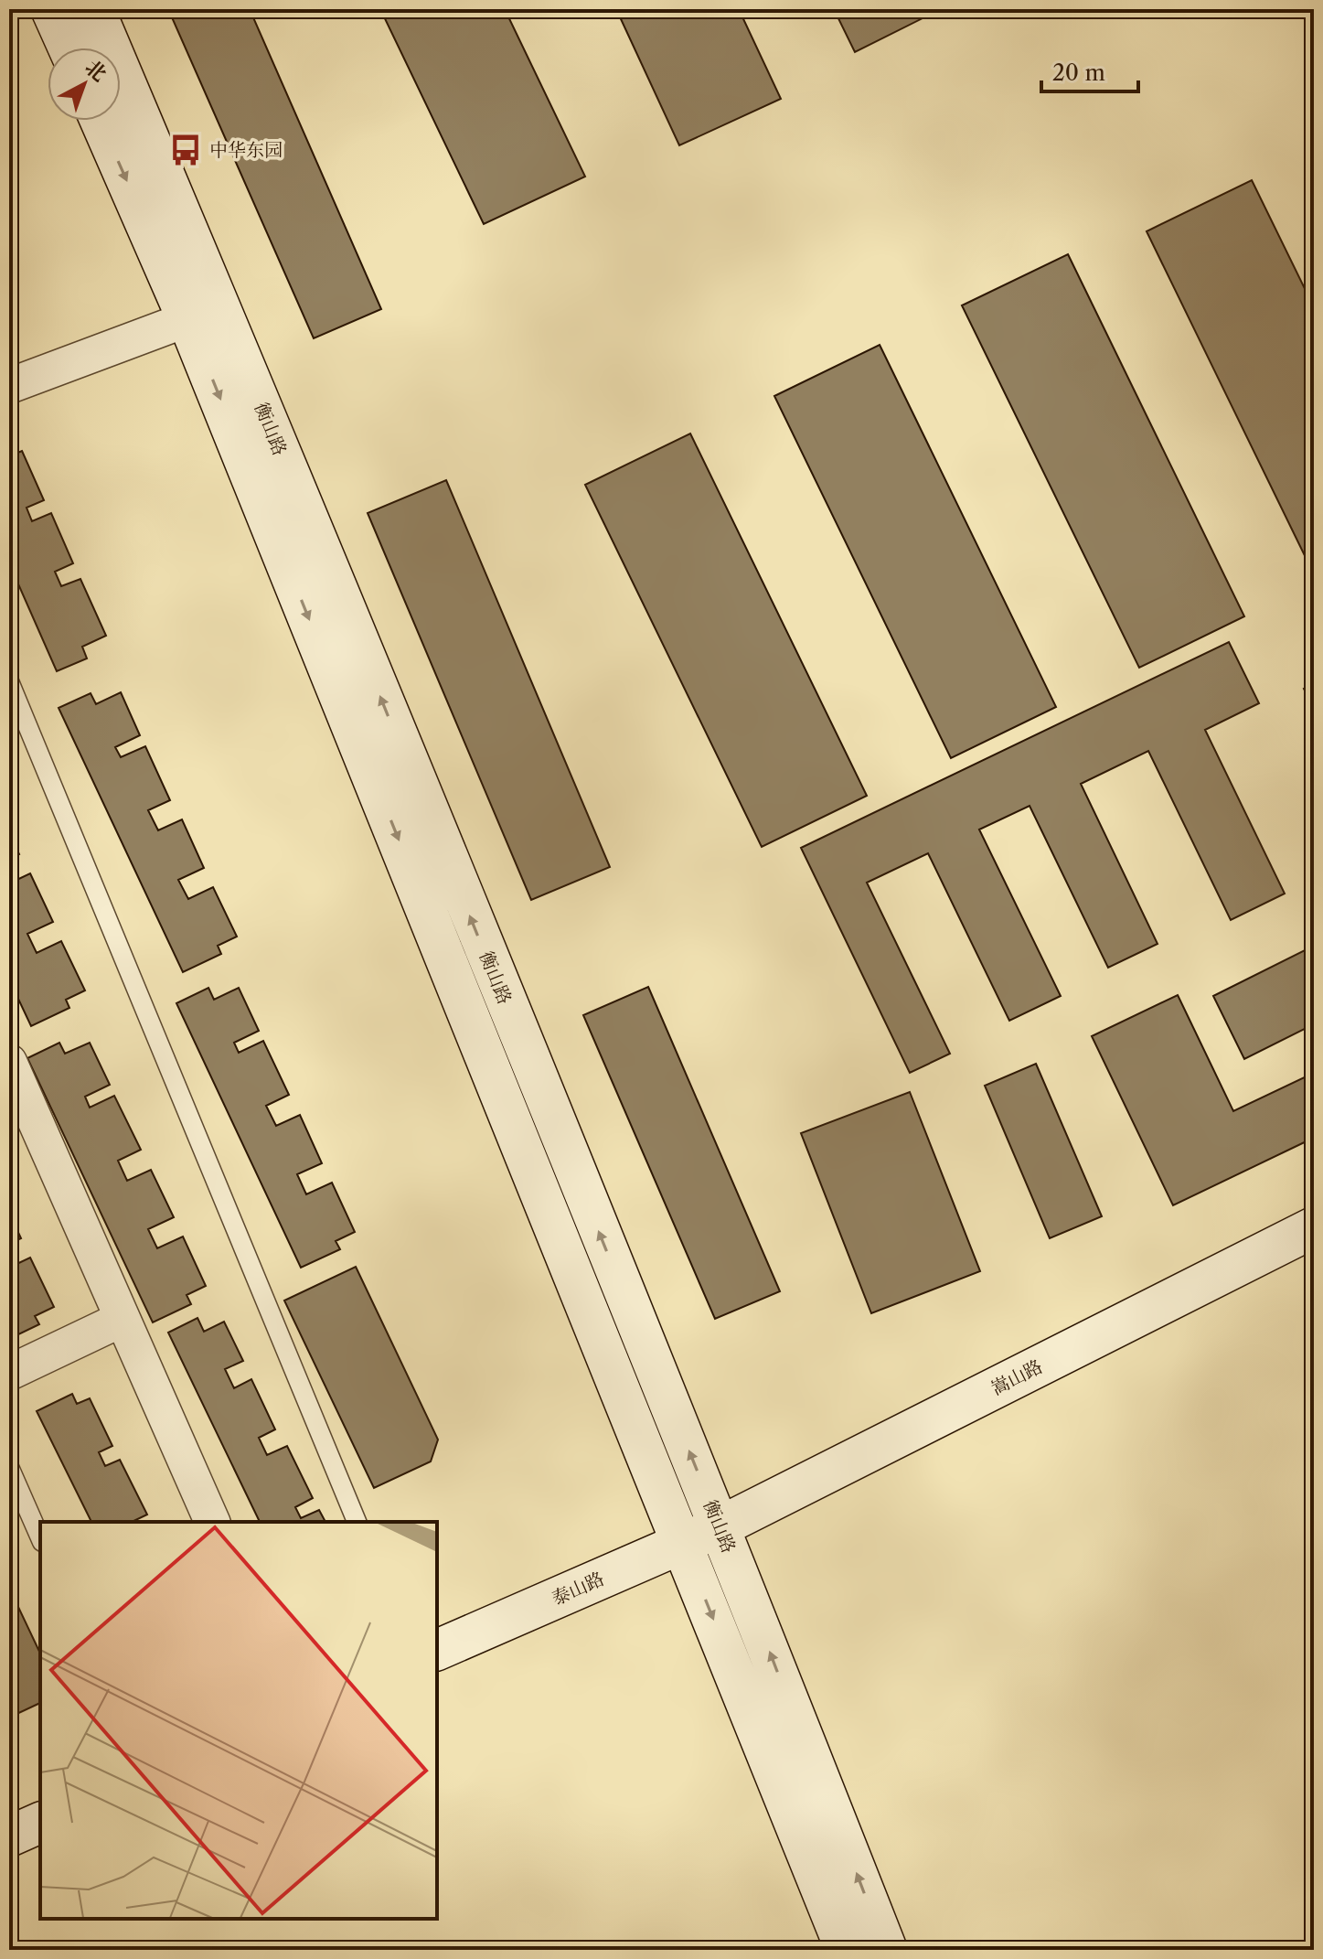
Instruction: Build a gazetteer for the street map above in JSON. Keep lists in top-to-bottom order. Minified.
{"streets":{"street":["衡山路","嵩山路","泰山路"]},"crossings":[["衡山路","嵩山路"],["衡山路","泰山路"],["嵩山路","泰山路"]],"places":{"bus stop":["中华东园"]},"scale_bar":"20 m","north":"top right"}
